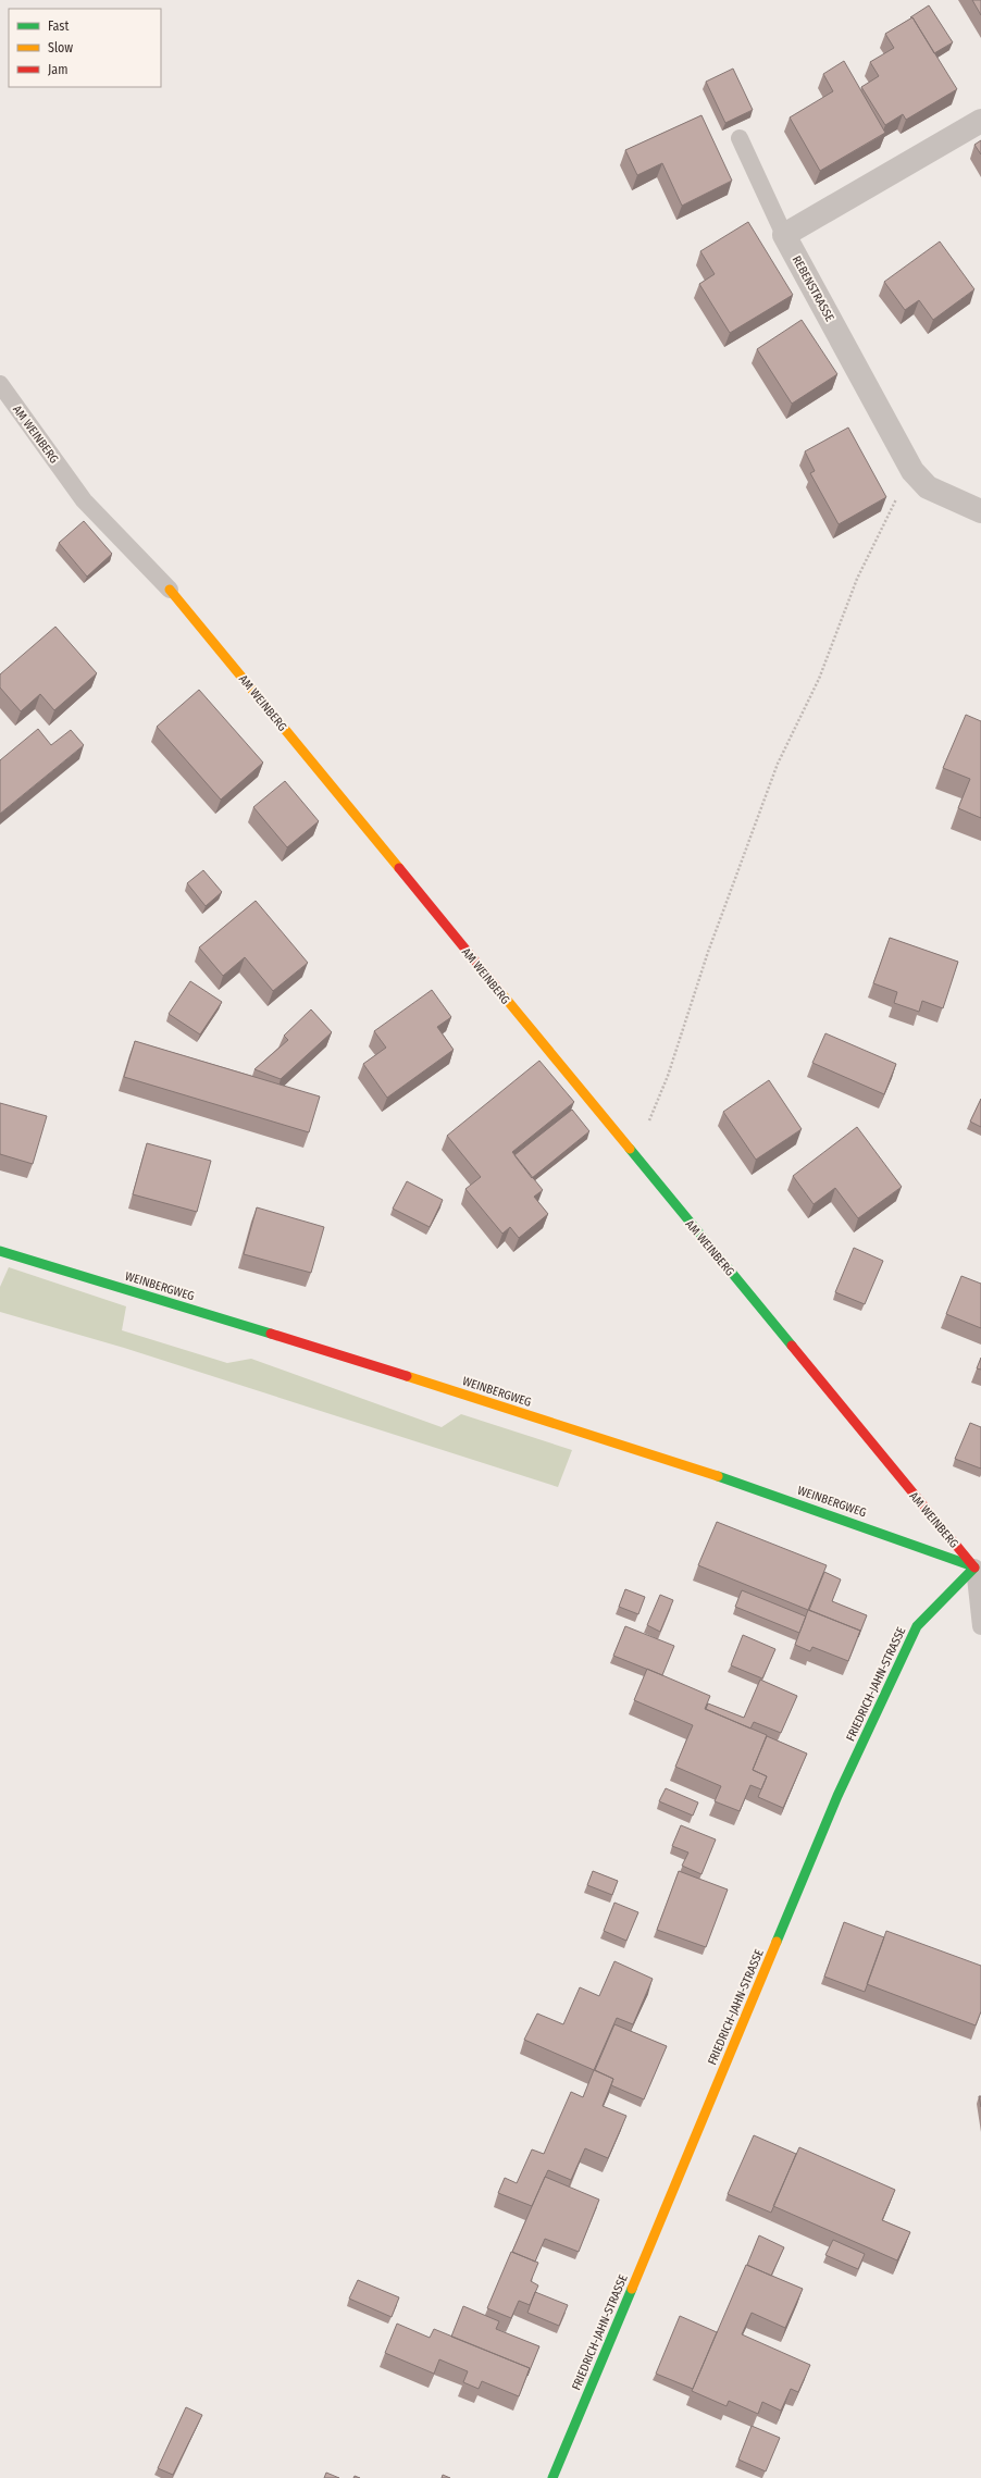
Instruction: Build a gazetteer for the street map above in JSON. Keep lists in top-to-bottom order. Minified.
{"streets":{"street":["REBENSTRASSE","AM WEINBERG","WEINBERGWEG","FRIEDRICH-JAHN-STRASSE"]},"crossings":[["AM WEINBERG","WEINBERGWEG"],["AM WEINBERG","FRIEDRICH-JAHN-STRASSE"],["WEINBERGWEG","FRIEDRICH-JAHN-STRASSE"]],"legend":["Fast","Slow","Jam"]}
